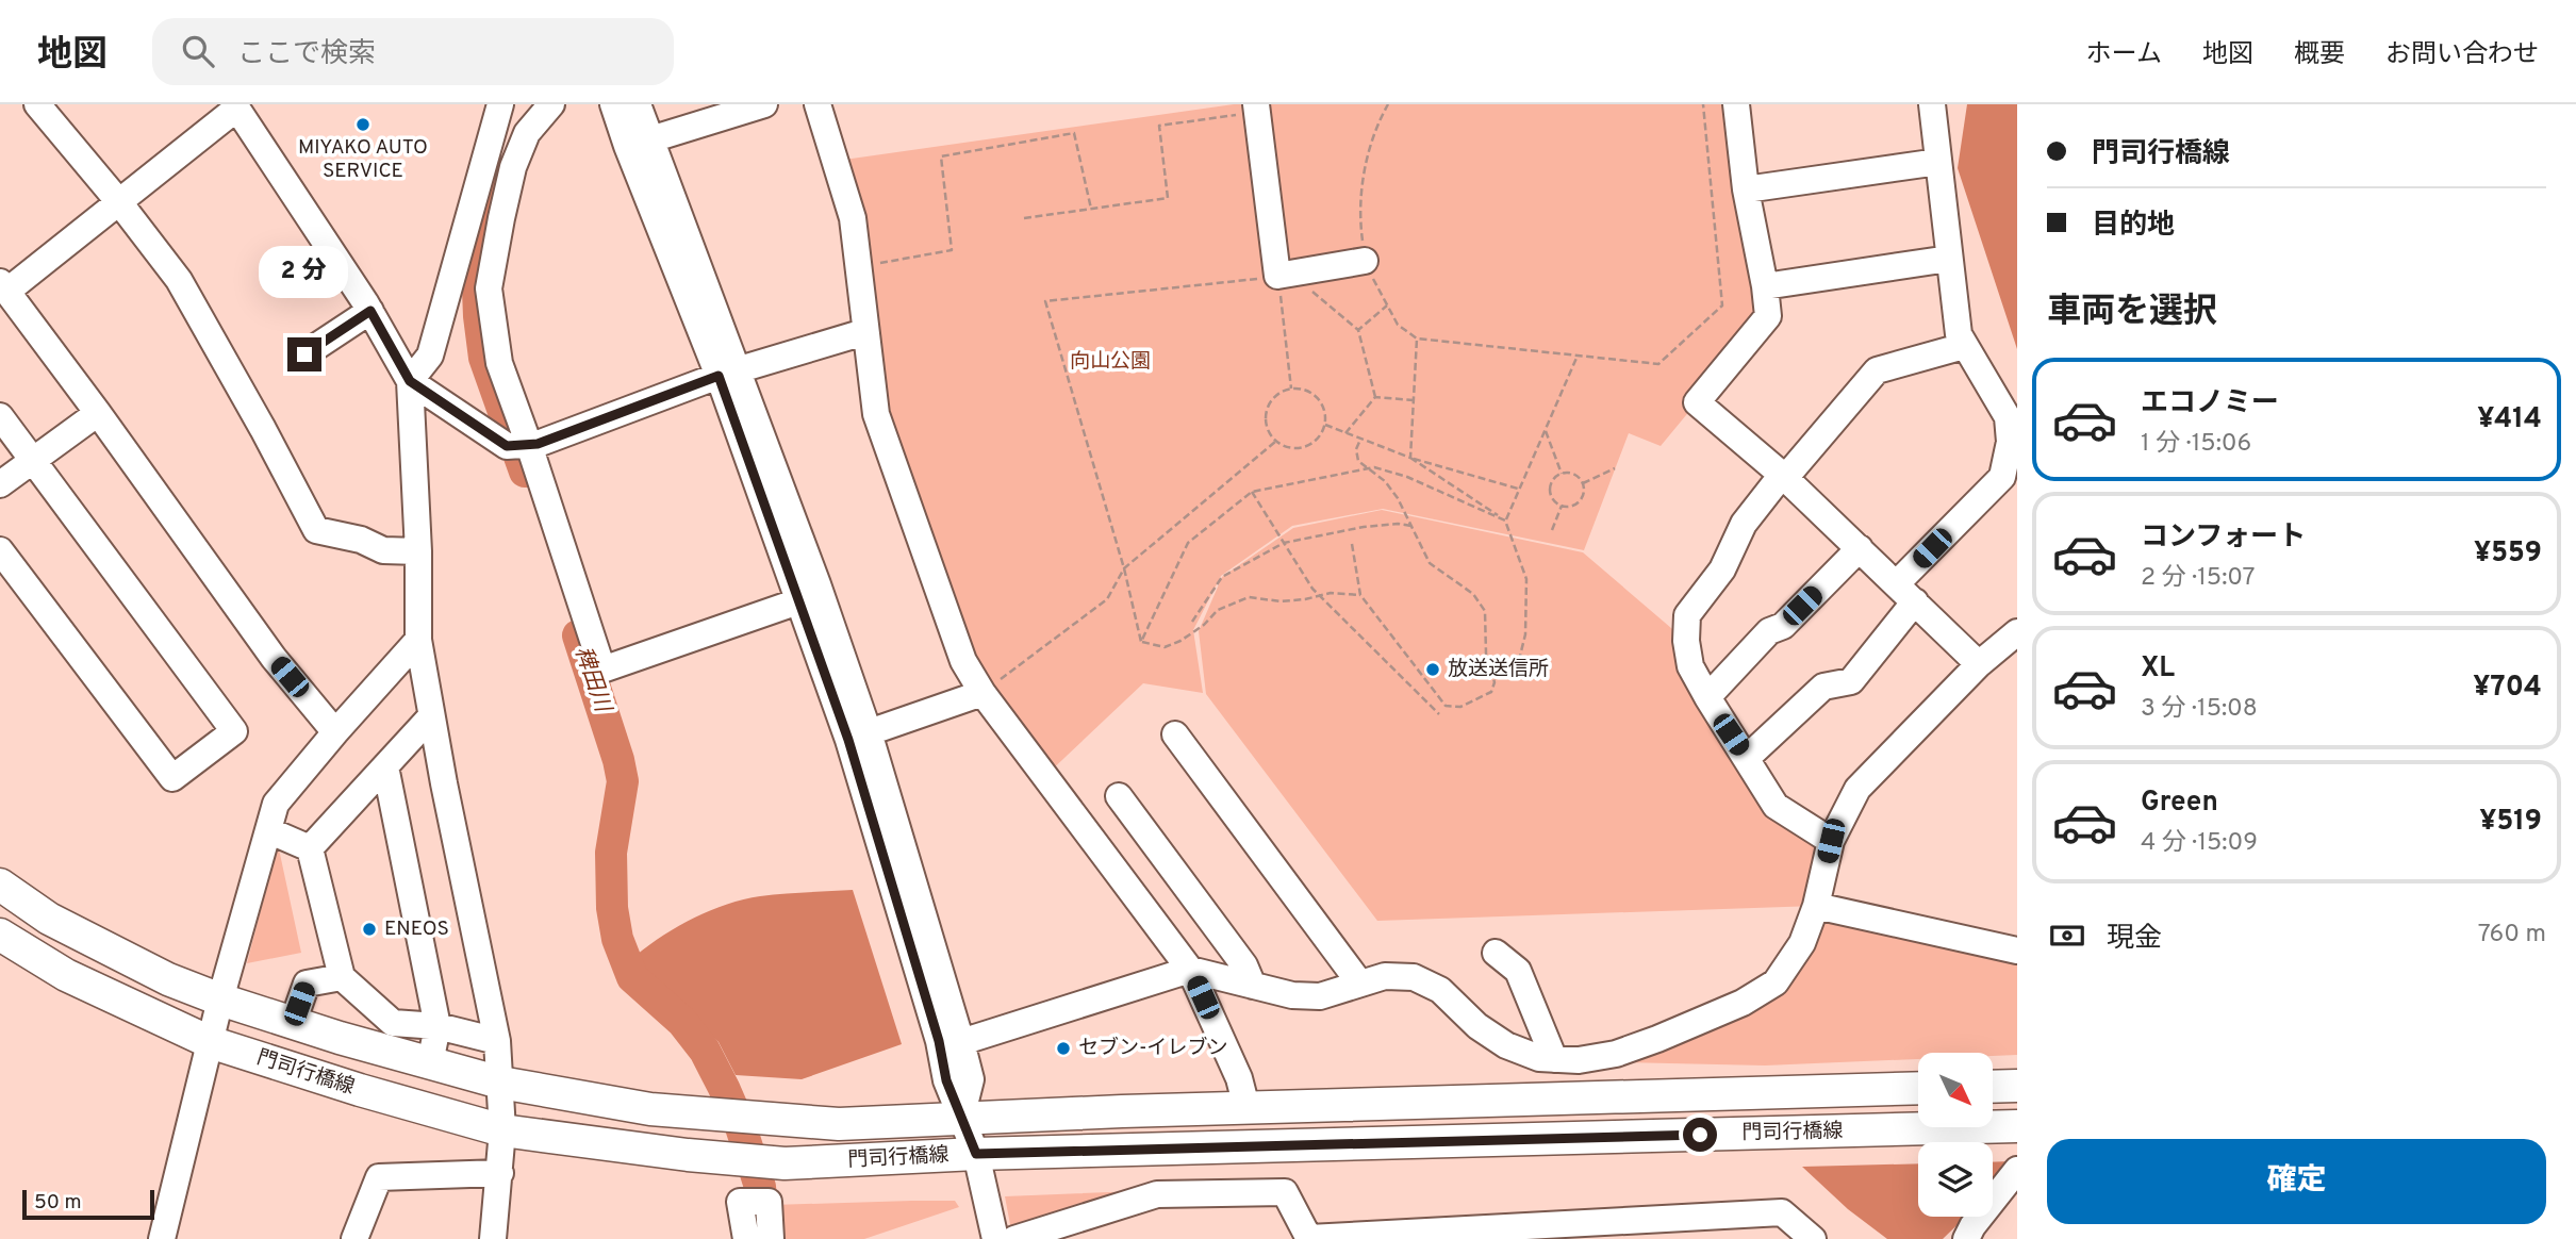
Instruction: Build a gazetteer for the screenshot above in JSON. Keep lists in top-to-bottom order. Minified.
{"streets":{"main road":["門司行橋線"]},"water":["稗田川"],"parks":["向山公園"],"places":["MIYAKO AUTO SERVICE","放送送信所","ENEOS","セブン-イレブン"],"scale_bar":"50 m","north":"bottom right","page":{"header":"地図","search":"ここで検索","nav":["ホーム","地図","概要","お問い合わせ"],"banner":["門司行橋線","目的地"],"bubble":"2 分","heading":"車両を選択","list":[{"name":"エコノミー","note":"1 分 · 15:06","value":"¥414"},{"name":"コンフォート","note":"2 分 · 15:07","value":"¥559"},{"name":"XL","note":"3 分 · 15:08","value":"¥704"},{"name":"Green","note":"4 分 · 15:09","value":"¥519"}],"pay":["現金","760 m"],"buttons":"確定","scale":"50 m"}}
